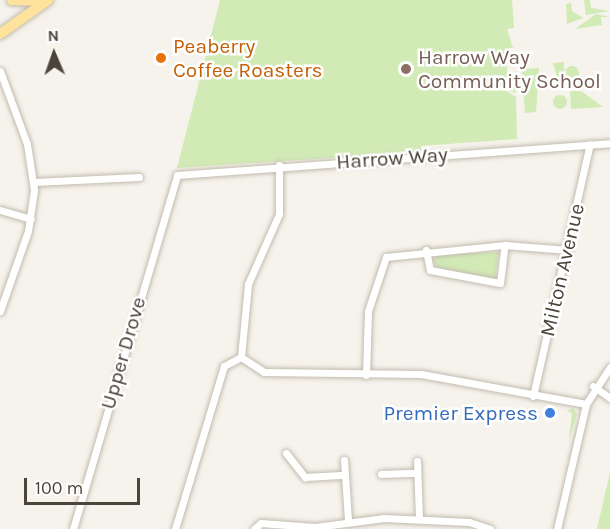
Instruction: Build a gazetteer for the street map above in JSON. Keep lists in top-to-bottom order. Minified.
{"streets":{"street":["Harrow Way","Milton Avenue","Upper Drove"]},"crossings":[["Harrow Way","Milton Avenue"],["Harrow Way","Upper Drove"]],"places":["Peaberry Coffee Roasters","Harrow Way Community School","Premier Express"],"scale_bar":"100 m","north":"top"}
